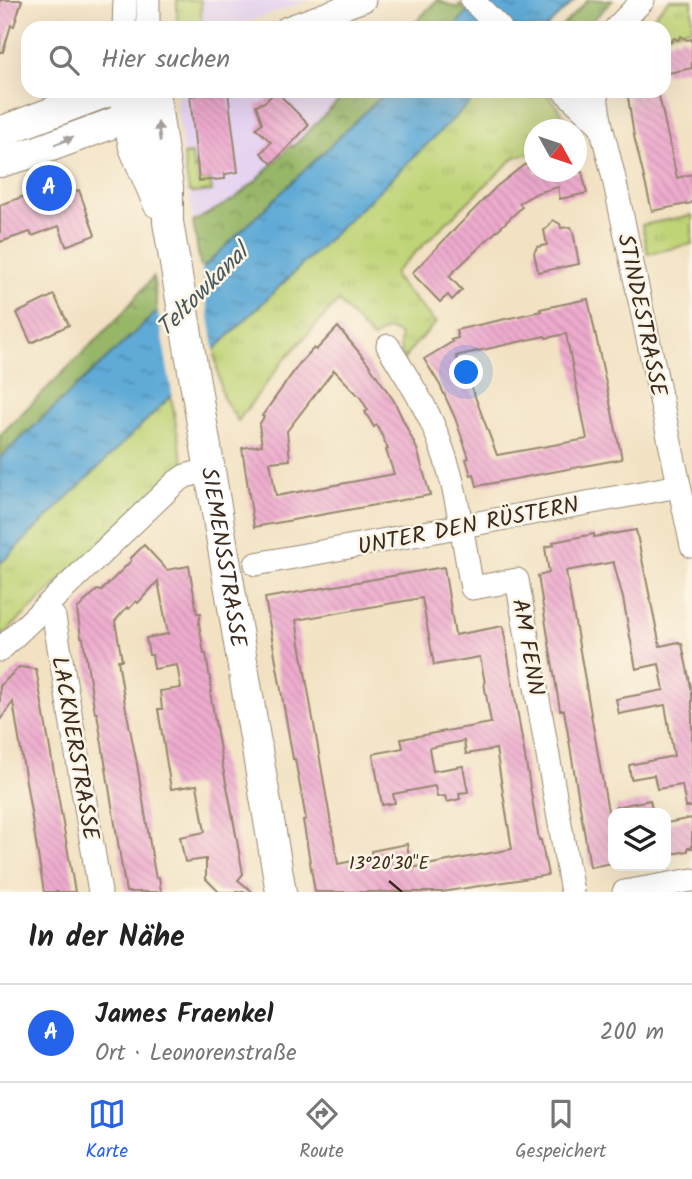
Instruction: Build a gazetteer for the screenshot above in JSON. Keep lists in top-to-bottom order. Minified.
{"streets":{"main road":["SIEMENSSTRASSE"],"street":["STINDESTRASSE","UNTER DEN RÜSTERN","AM FENN","LACKNERSTRASSE"]},"crossings":[["STINDESTRASSE","UNTER DEN RÜSTERN"],["UNTER DEN RÜSTERN","AM FENN"]],"water":["Teltowkanal"],"north":"bottom right","page":{"search":"Hier suchen","pins":"A","heading":"In der Nähe","list":[{"mark":"A","name":"James Fraenkel","note":"Ort · Leonorenstraße","value":"200 m"}],"nav":["Karte","Route","Gespeichert"]},"coordinates":["13°20'30\"E"]}
